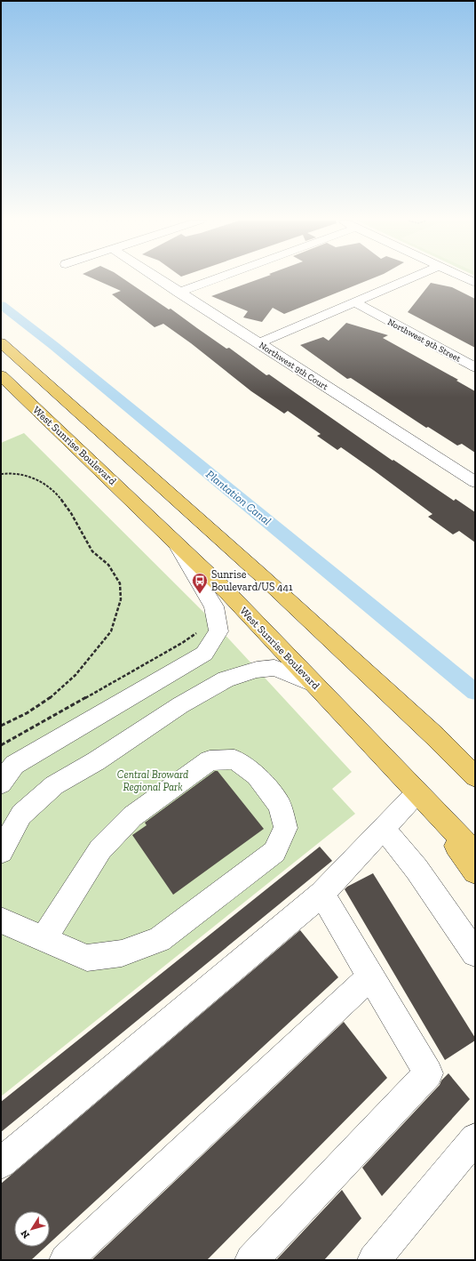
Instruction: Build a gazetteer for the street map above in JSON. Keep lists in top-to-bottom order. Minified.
{"streets":{"main road":["West Sunrise Boulevard"],"street":["Northwest 9th Street","Northwest 9th Court"]},"water":["Plantation Canal"],"parks":["Central Broward Regional Park"],"places":{"bus stop":["Sunrise Boulevard/US 441"]},"north":"bottom left"}
